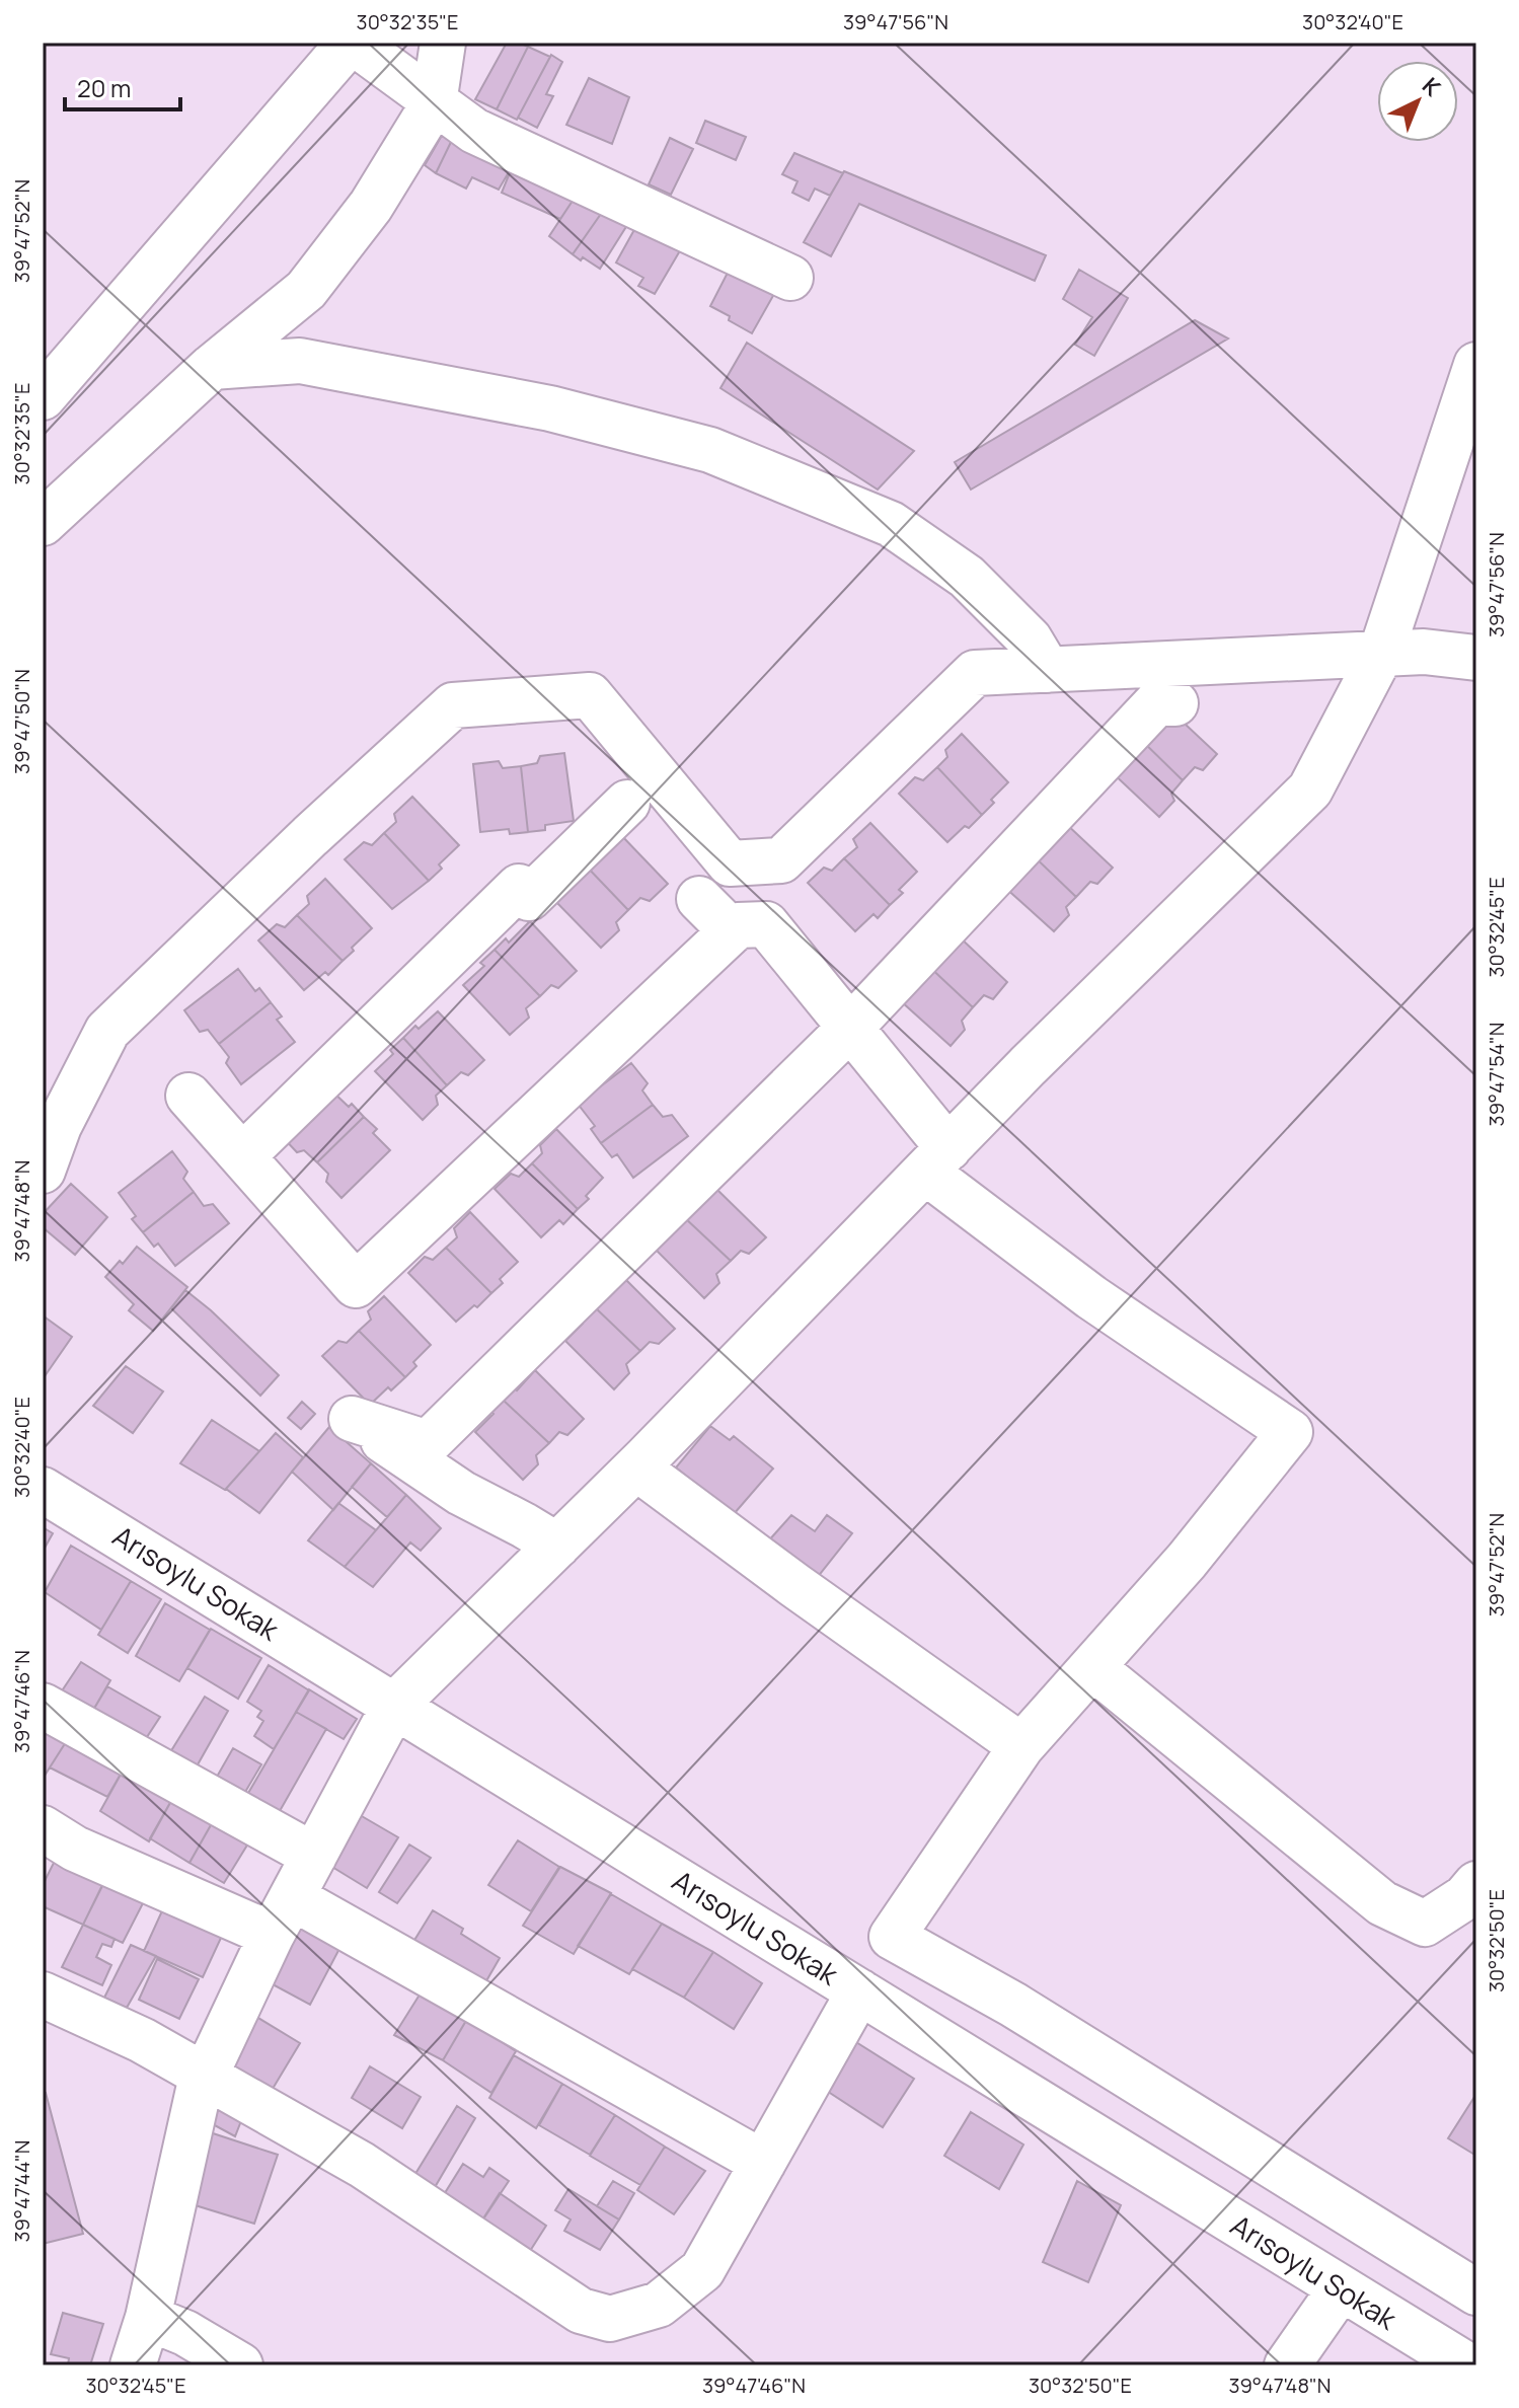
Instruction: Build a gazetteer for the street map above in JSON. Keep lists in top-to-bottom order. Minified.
{"streets":{"street":["Arısoylu Sokak"]},"scale_bar":"20 m","north":"top right","coordinates":["30°32'35\"E","39°47'56\"N","30°32'40\"E","39°47'52\"N","39°47'50\"N","30°32'45\"E","39°47'54\"N","39°47'48\"N","39°47'46\"N","30°32'50\"E","39°47'44\"N"]}
